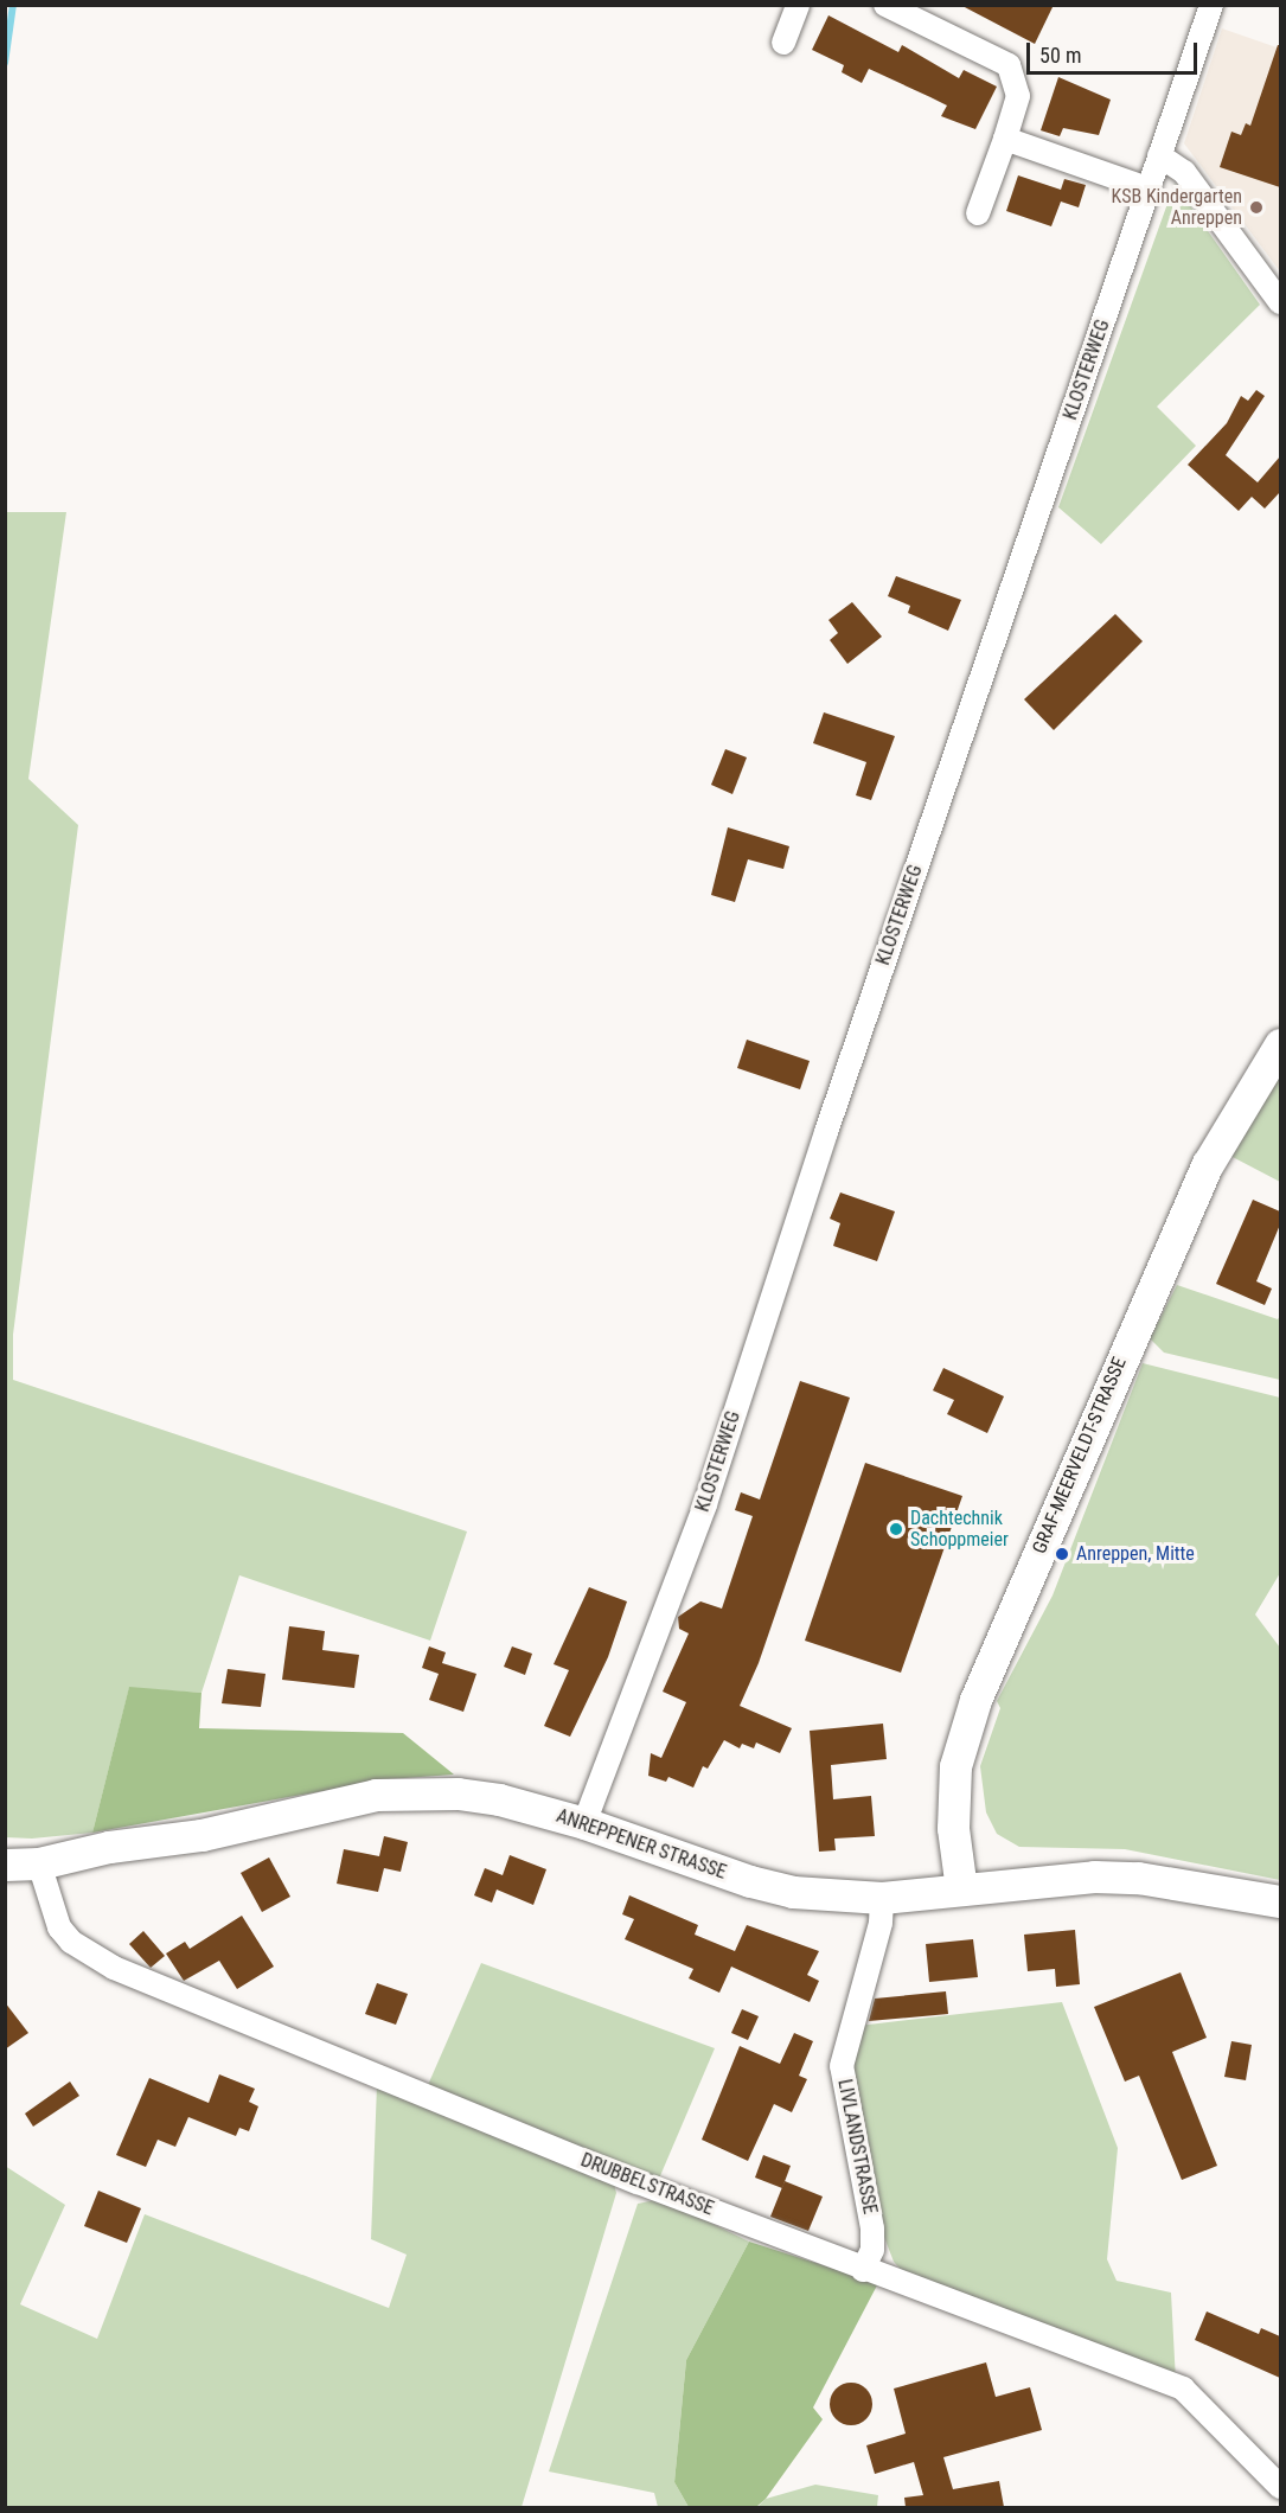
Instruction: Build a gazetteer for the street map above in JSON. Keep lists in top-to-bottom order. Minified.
{"streets":{"main road":["GRAF-MEERVELDT-STRASSE","ANREPPENER STRASSE"],"street":["KLOSTERWEG","LIVLANDSTRASSE","DRUBBELSTRASSE"]},"crossings":[["KLOSTERWEG","ANREPPENER STRASSE"],["GRAF-MEERVELDT-STRASSE","ANREPPENER STRASSE"],["ANREPPENER STRASSE","LIVLANDSTRASSE"],["ANREPPENER STRASSE","DRUBBELSTRASSE"],["LIVLANDSTRASSE","DRUBBELSTRASSE"]],"places":["KSB Kindergarten Anreppen","Dachtechnik Schoppmeier","Anreppen, Mitte"],"scale_bar":"50 m"}
